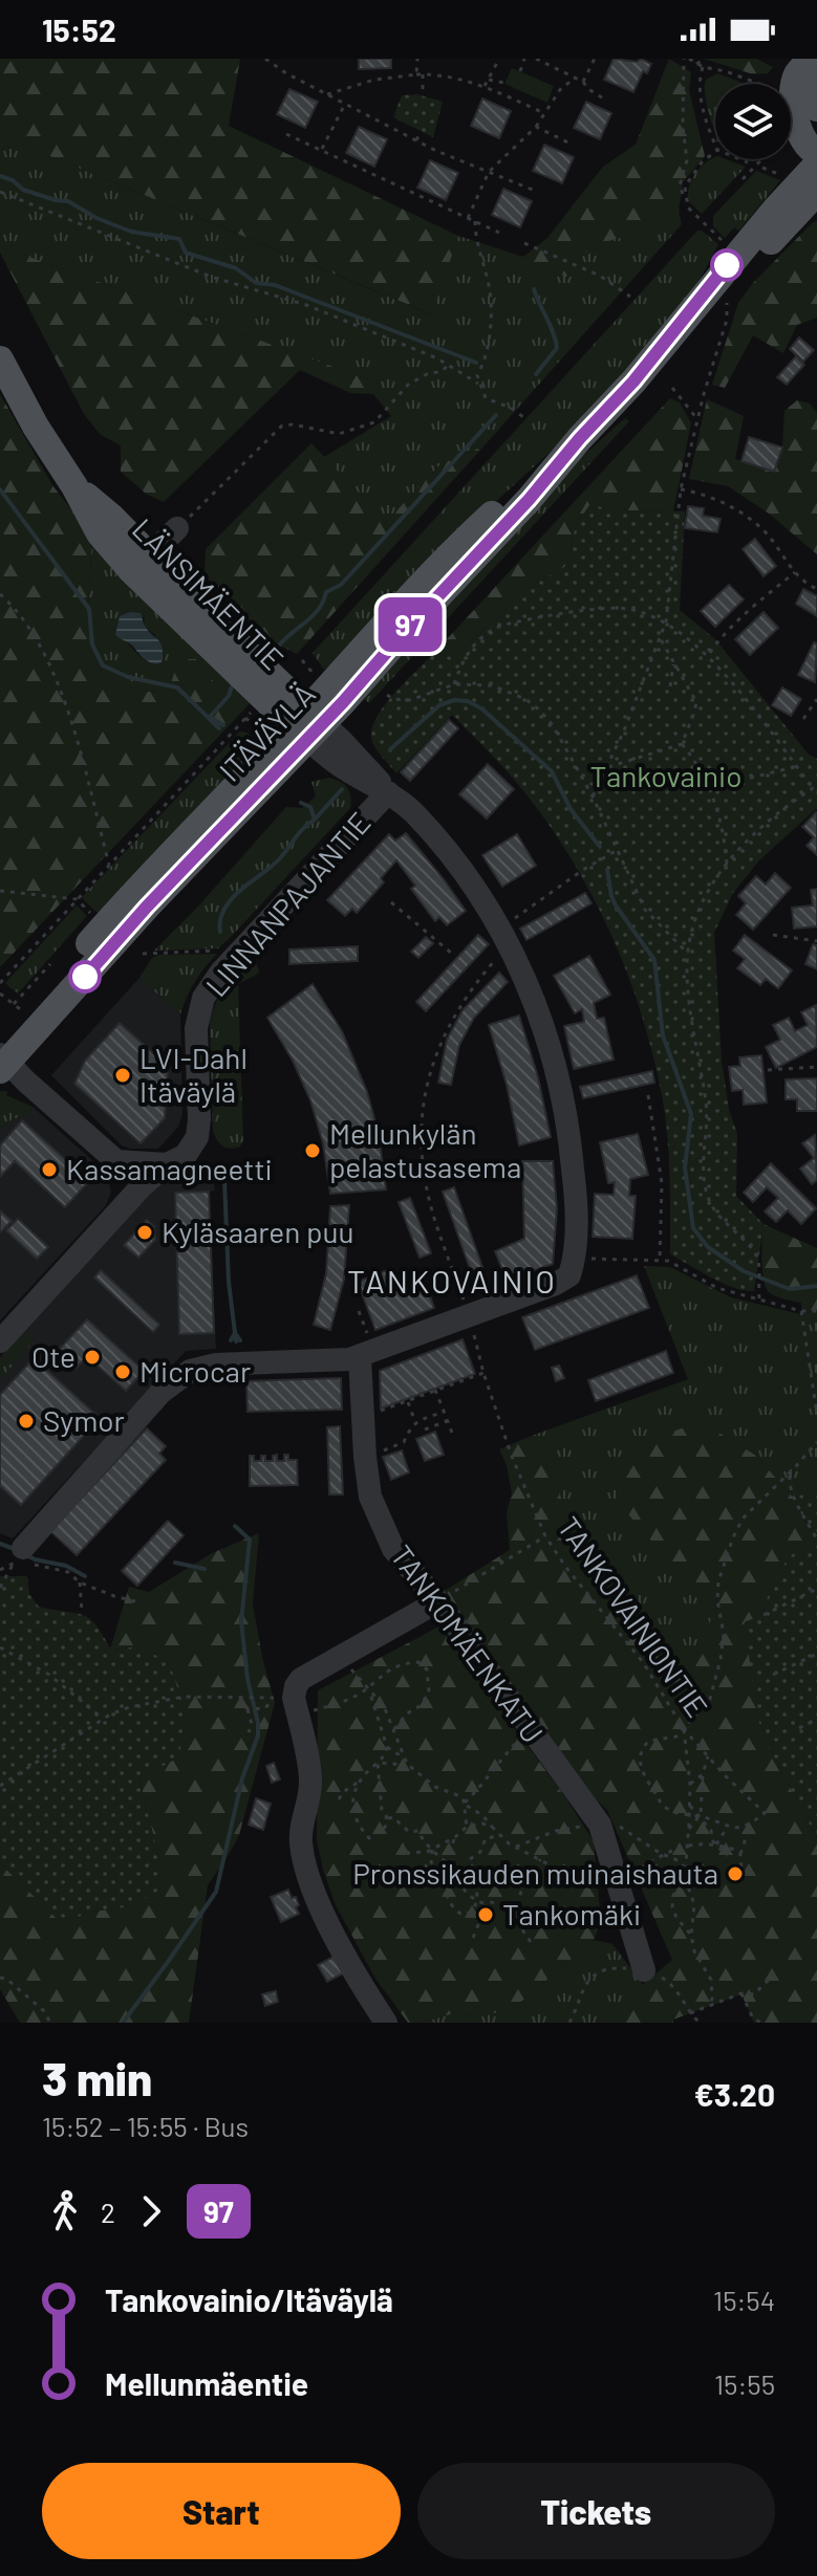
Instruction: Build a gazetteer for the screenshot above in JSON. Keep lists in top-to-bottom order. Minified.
{"streets":{"main road":["LÄNSIMÄENTIE","ITÄVÄYLÄ"],"street":["LINNANPAJANTIE","TANKOMÄENKATU"],"path":["TANKOVAINIONTIE"]},"crossings":[["LÄNSIMÄENTIE","ITÄVÄYLÄ"]],"districts":["TANKOVAINIO"],"parks":["Tankovainio"],"places":["LVI-Dahl Itäväylä","Mellunkylän pelastusasema","Kassamagneetti","Kyläsaaren puu","Ote","Microcar","Symor","Pronssikauden muinaishauta","Tankomäki"],"lines":["bus line 97"],"page":{"status":"15:52","on_map":"97","heading":["3 min","15:52 – 15:55 · Bus","€3.20"],"legs":["2","97"],"list":[{"name":"Tankovainio/Itäväylä","value":"15:54"},{"name":"Mellunmäentie","value":"15:55"}],"buttons":["Start","Tickets"]}}
